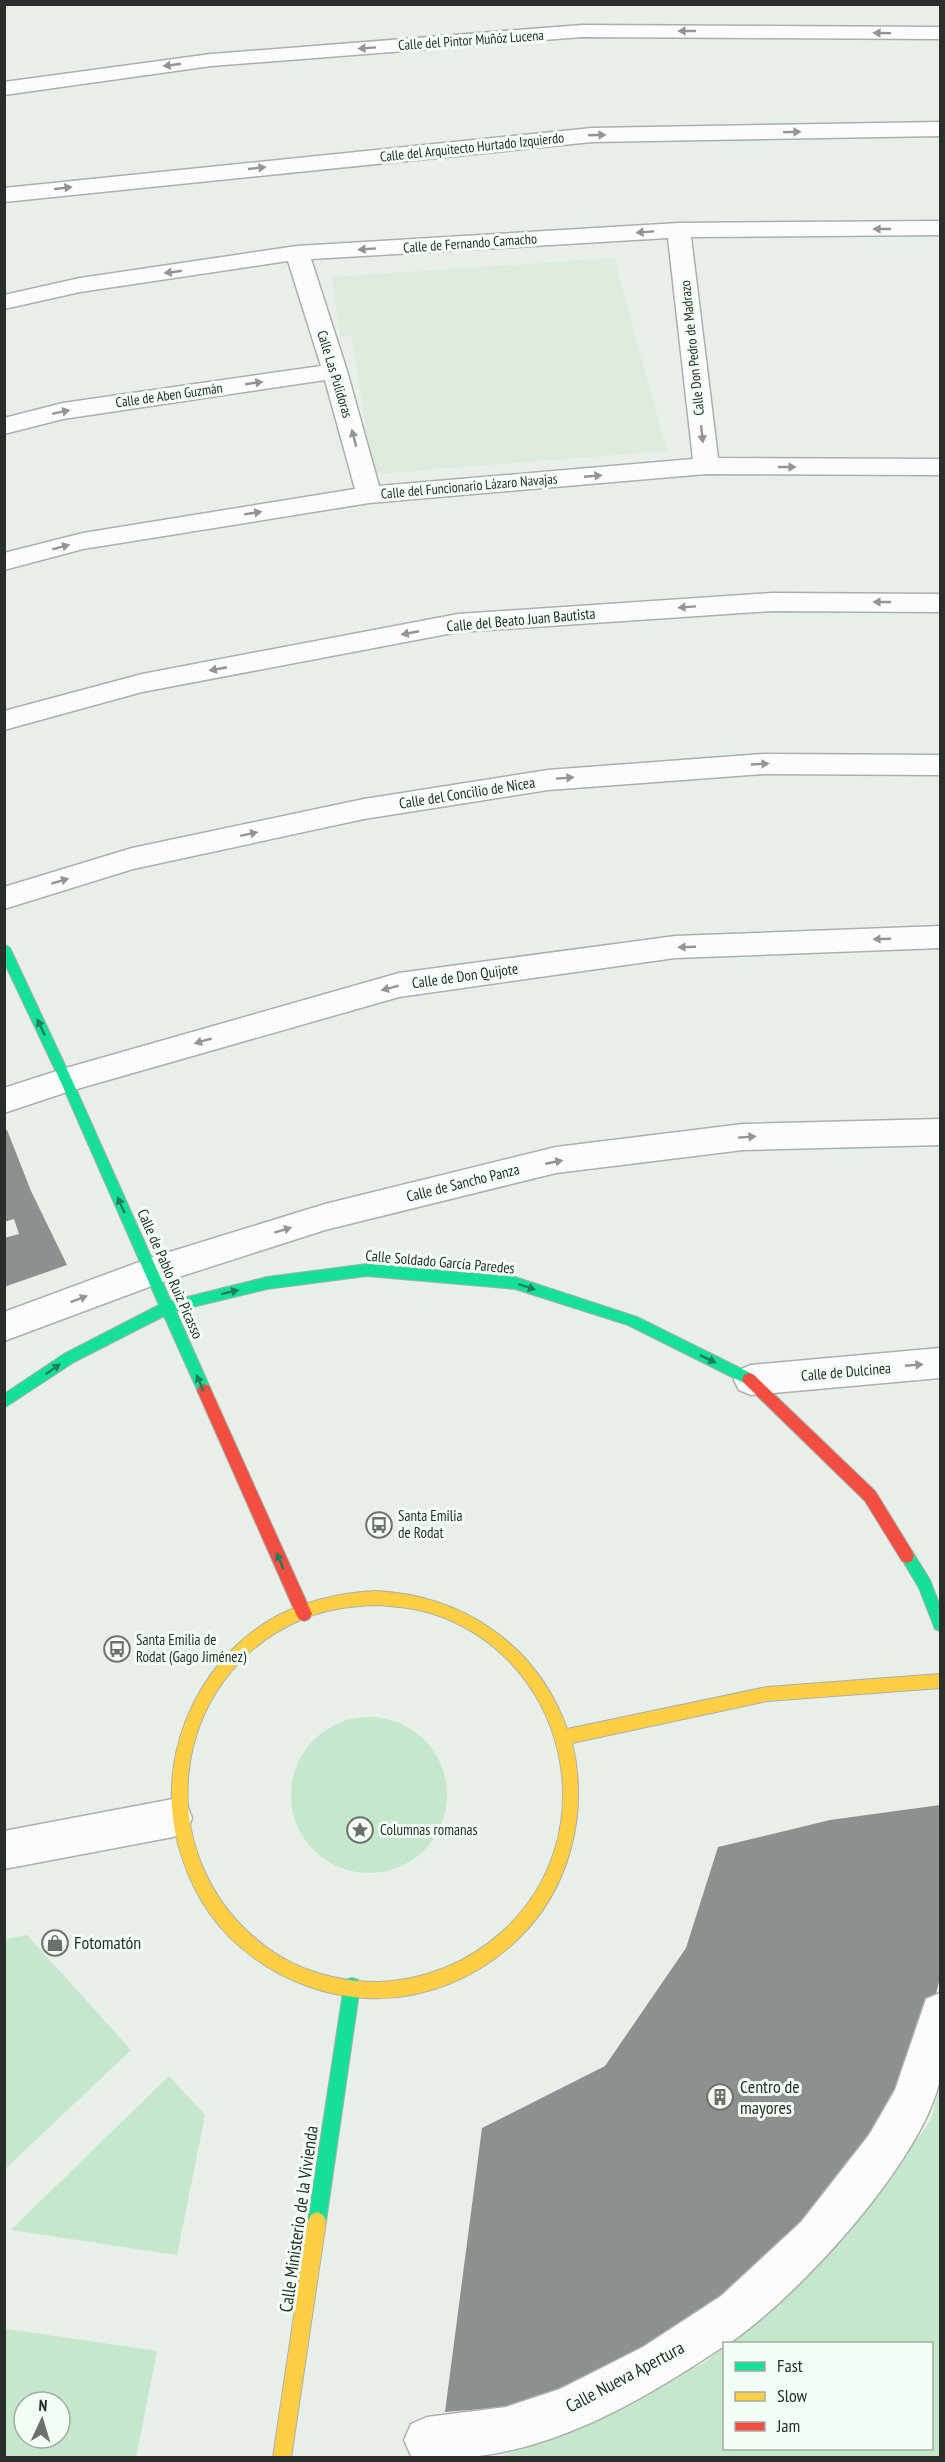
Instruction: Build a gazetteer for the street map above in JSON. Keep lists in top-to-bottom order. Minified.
{"streets":{"street":["Calle del Pintor Muñóz Lucena","Calle del Arquitecto Hurtado Izquierdo","Calle de Fernando Camacho","Calle Don Pedro de Madrazo","Calle Las Pulidoras","Calle de Aben Guzmán","Calle del Funcionario Lázaro Navajas","Calle del Beato Juan Bautista","Calle del Concilio de Nicea","Calle de Don Quijote","Calle de Sancho Panza","Calle Soldado García Paredes","Calle de Pablo Ruiz Picasso","Calle de Dulcinea","Calle Ministerio de la Vivienda","Calle Nueva Apertura"]},"crossings":[["Calle de Fernando Camacho","Calle Don Pedro de Madrazo"],["Calle de Fernando Camacho","Calle Las Pulidoras"],["Calle Don Pedro de Madrazo","Calle del Funcionario Lázaro Navajas"],["Calle Las Pulidoras","Calle de Aben Guzmán"],["Calle Las Pulidoras","Calle del Funcionario Lázaro Navajas"],["Calle de Don Quijote","Calle de Pablo Ruiz Picasso"],["Calle de Sancho Panza","Calle de Pablo Ruiz Picasso"],["Calle Soldado García Paredes","Calle de Pablo Ruiz Picasso"],["Calle Soldado García Paredes","Calle de Dulcinea"]],"one_way":["Calle del Pintor Muñóz Lucena","Calle del Arquitecto Hurtado Izquierdo","Calle de Fernando Camacho","Calle Don Pedro de Madrazo","Calle Las Pulidoras","Calle de Aben Guzmán","Calle del Funcionario Lázaro Navajas","Calle del Beato Juan Bautista","Calle del Concilio de Nicea","Calle de Don Quijote","Calle de Sancho Panza","Calle Soldado García Paredes","Calle de Pablo Ruiz Picasso","Calle de Dulcinea"],"places":{"bus stop":["Santa Emilia de Rodat","Santa Emilia de Rodat (Gago Jiménez)"],"place":["Columnas romanas"],"shop":["Fotomatón"],"building":["Centro de mayores"]},"legend":["Fast","Slow","Jam"],"north":"top"}
